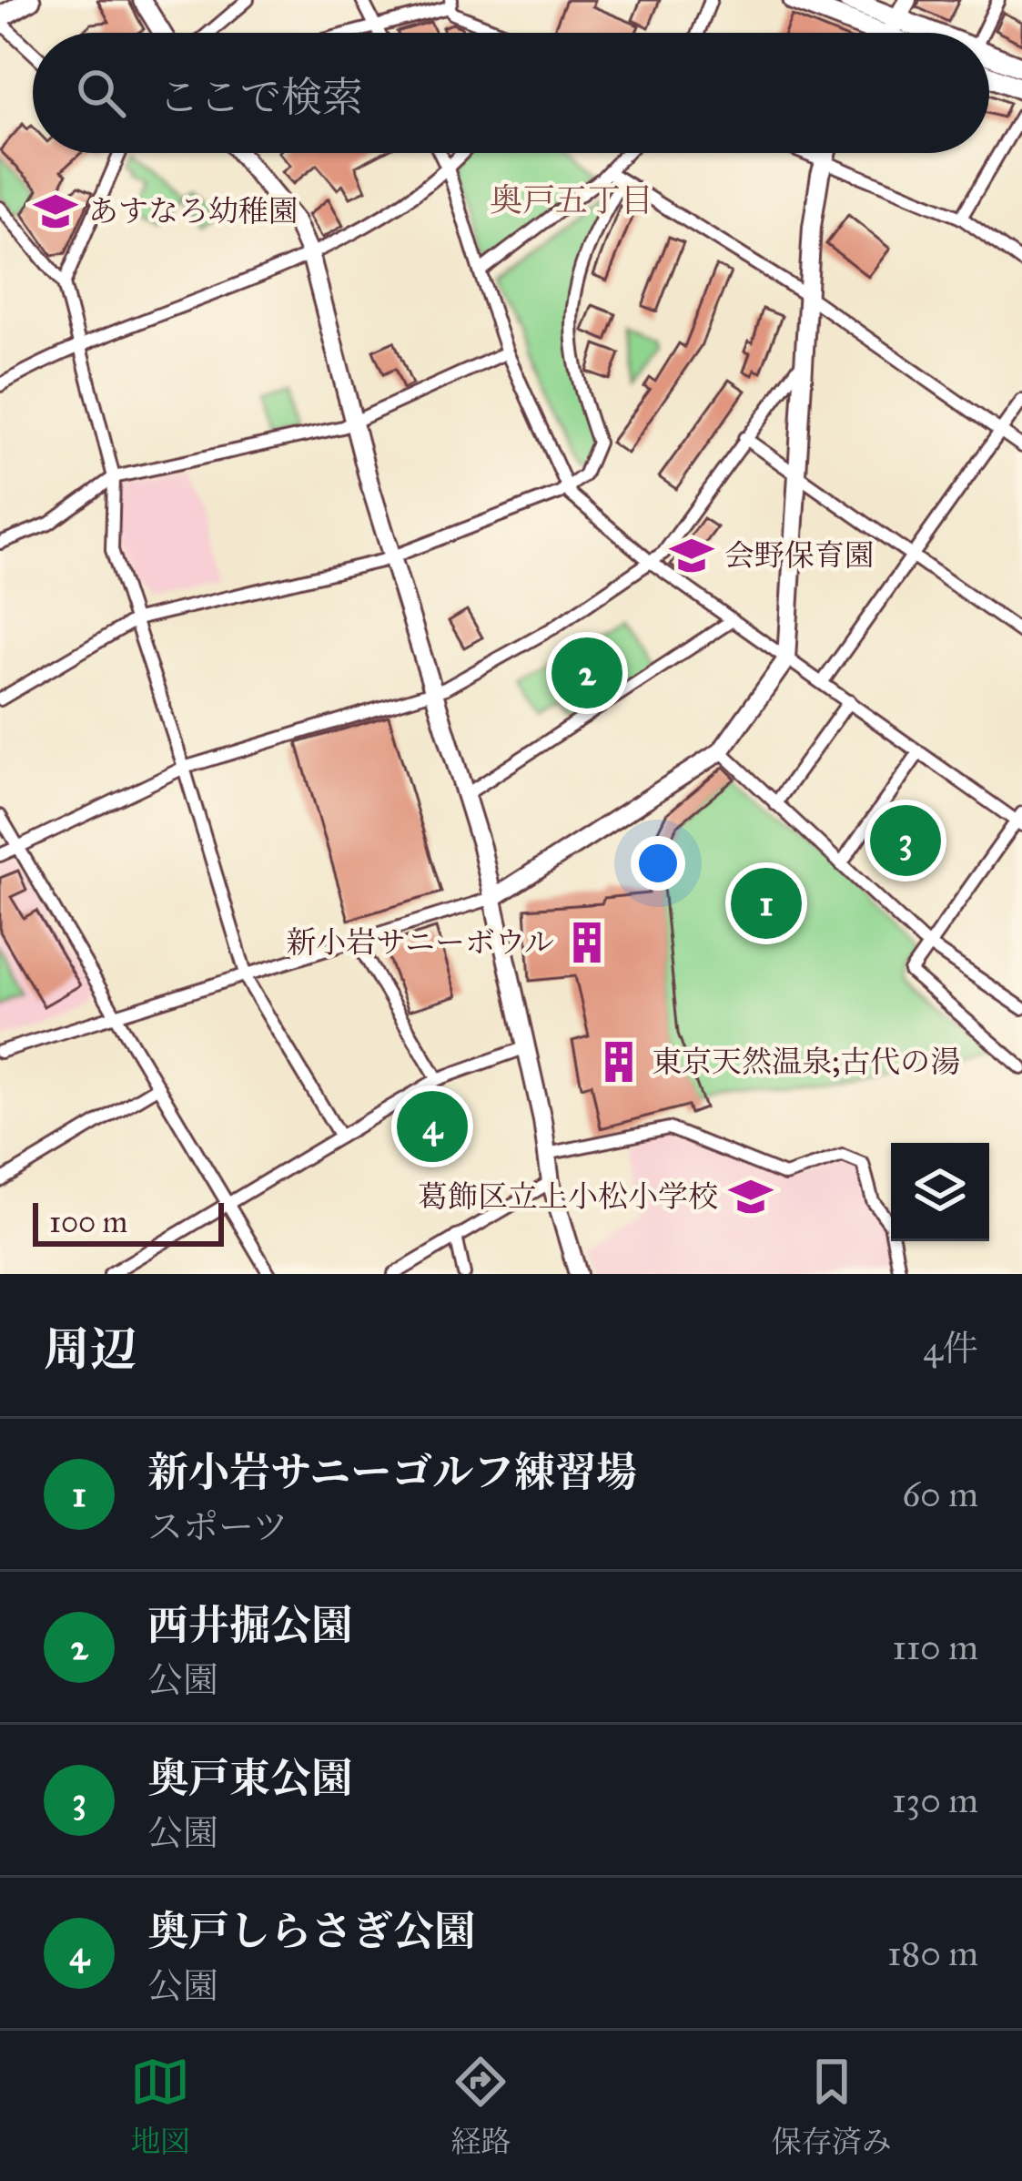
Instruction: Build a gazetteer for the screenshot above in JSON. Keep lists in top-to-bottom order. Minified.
{"districts":["奥戸五丁目"],"places":{"school or university":["あすなろ幼稚園","会野保育園","葛飾区立上小松小学校"],"building":["新小岩サニーボウル","東京天然温泉;古代の湯"]},"scale_bar":"100 m","page":{"search":"ここで検索","pins":["2","3","1","4"],"scale":"100 m","heading":["周辺","4件"],"list":[{"mark":"1","name":"新小岩サニーゴルフ練習場","note":"スポーツ","value":"60 m"},{"mark":"2","name":"西井掘公園","note":"公園","value":"110 m"},{"mark":"3","name":"奥戸東公園","note":"公園","value":"130 m"},{"mark":"4","name":"奥戸しらさぎ公園","note":"公園","value":"180 m"}],"nav":["地図","経路","保存済み"]}}
